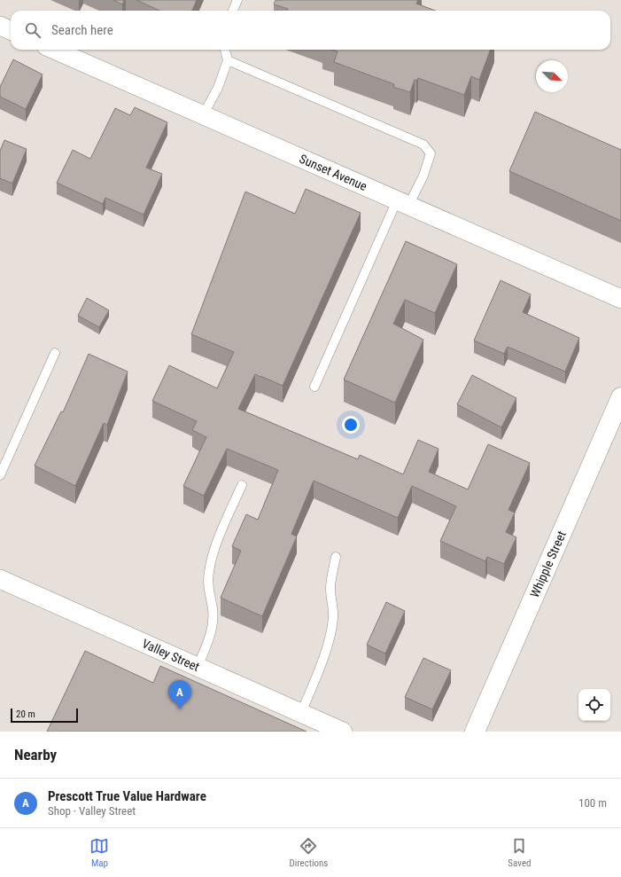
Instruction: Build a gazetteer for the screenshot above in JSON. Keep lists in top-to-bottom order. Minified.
{"streets":{"street":["Sunset Avenue","Whipple Street","Valley Street"]},"scale_bar":"20 m","north":"bottom right","page":{"search":"Search here","pins":"A","scale":"20 m","heading":"Nearby","list":[{"mark":"A","name":"Prescott True Value Hardware","note":"Shop · Valley Street","value":"100 m"}],"nav":["Map","Directions","Saved"]}}
